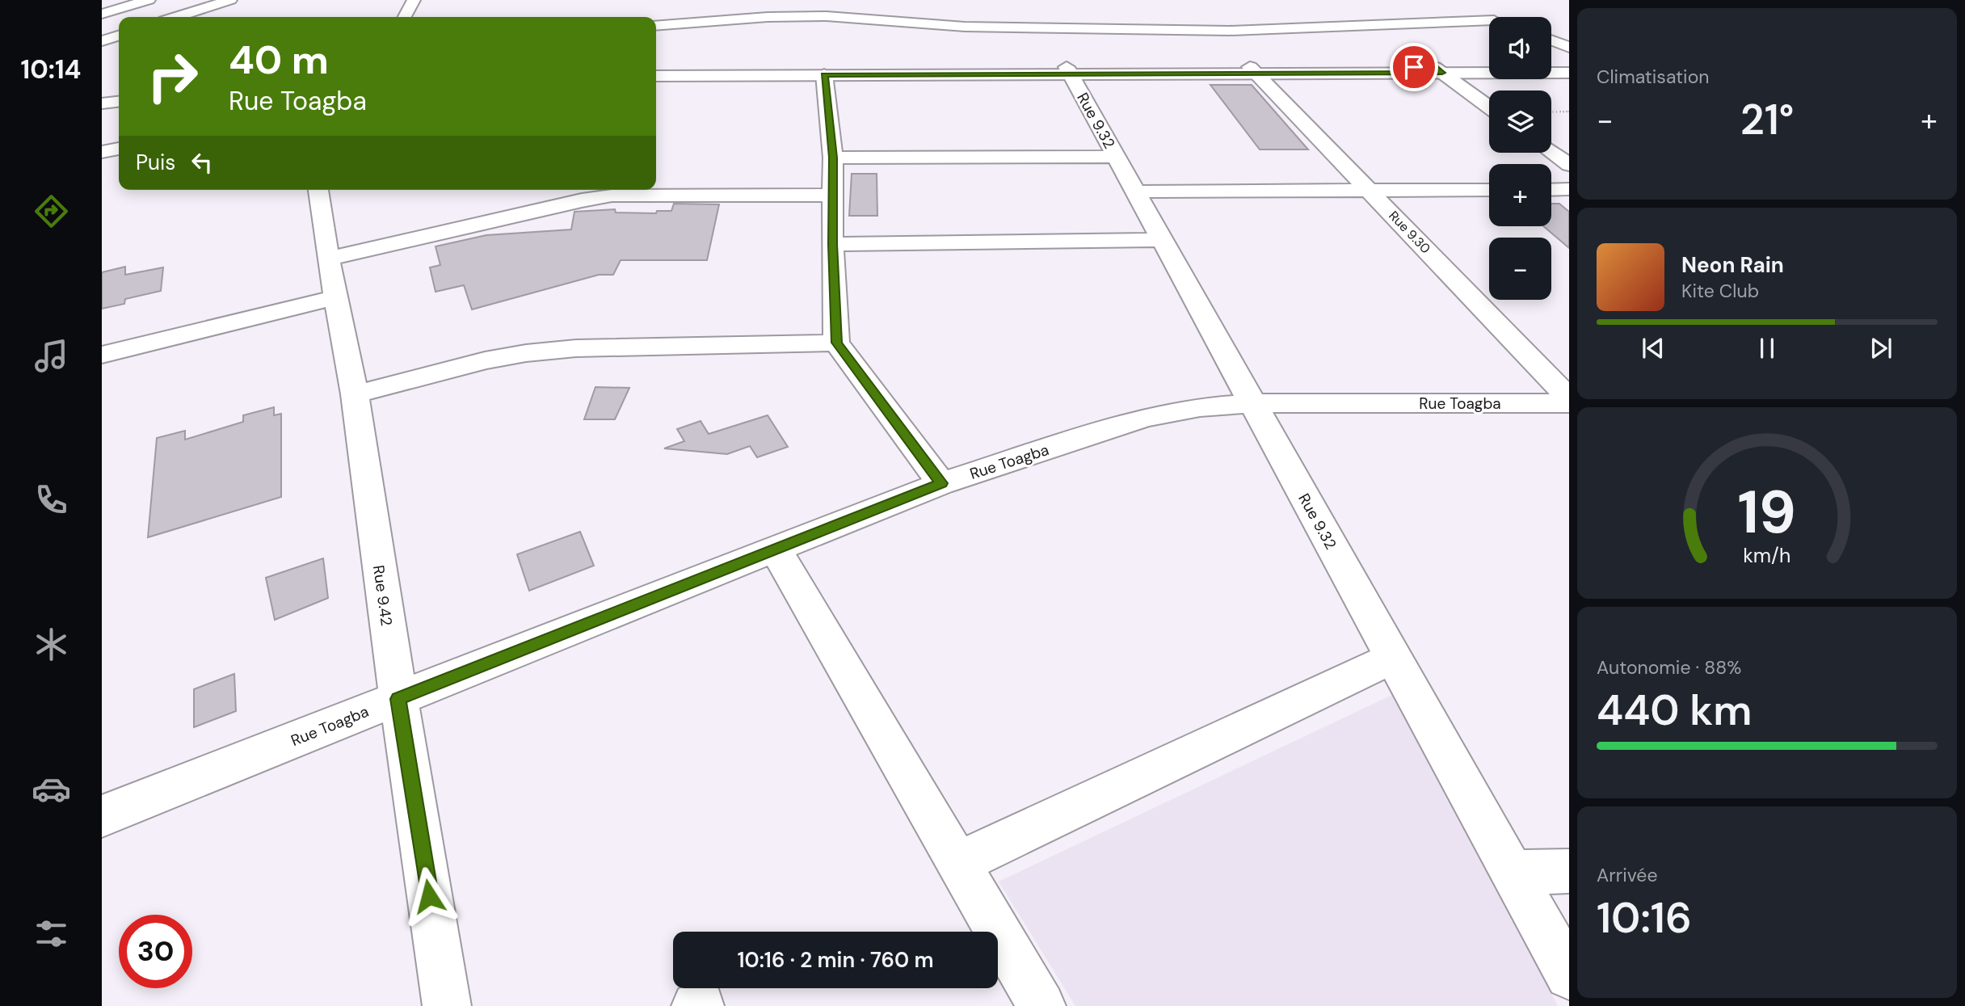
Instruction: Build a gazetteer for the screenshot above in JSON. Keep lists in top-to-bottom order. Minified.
{"streets":{"street":["Rue 9.32","Rue 9.30","Rue Toagba","Rue 9.42"]},"crossings":[["Rue 9.32","Rue Toagba"],["Rue Toagba","Rue 9.42"]],"page":{"tabs":"10:14","tile":["Climatisation",["Autonomie · 88%","440 km"],["Arrivée","10:16"]],"map_buttons":["+","−"],"turn":["40 m","Rue Toagba"],"heat":["−","21°","+"],"then":"Puis","song":["Neon Rain","Kite Club"],"limit":"30","trip":"10:16 · 2 min · 760 m","gauge":["19","km/h"]}}
